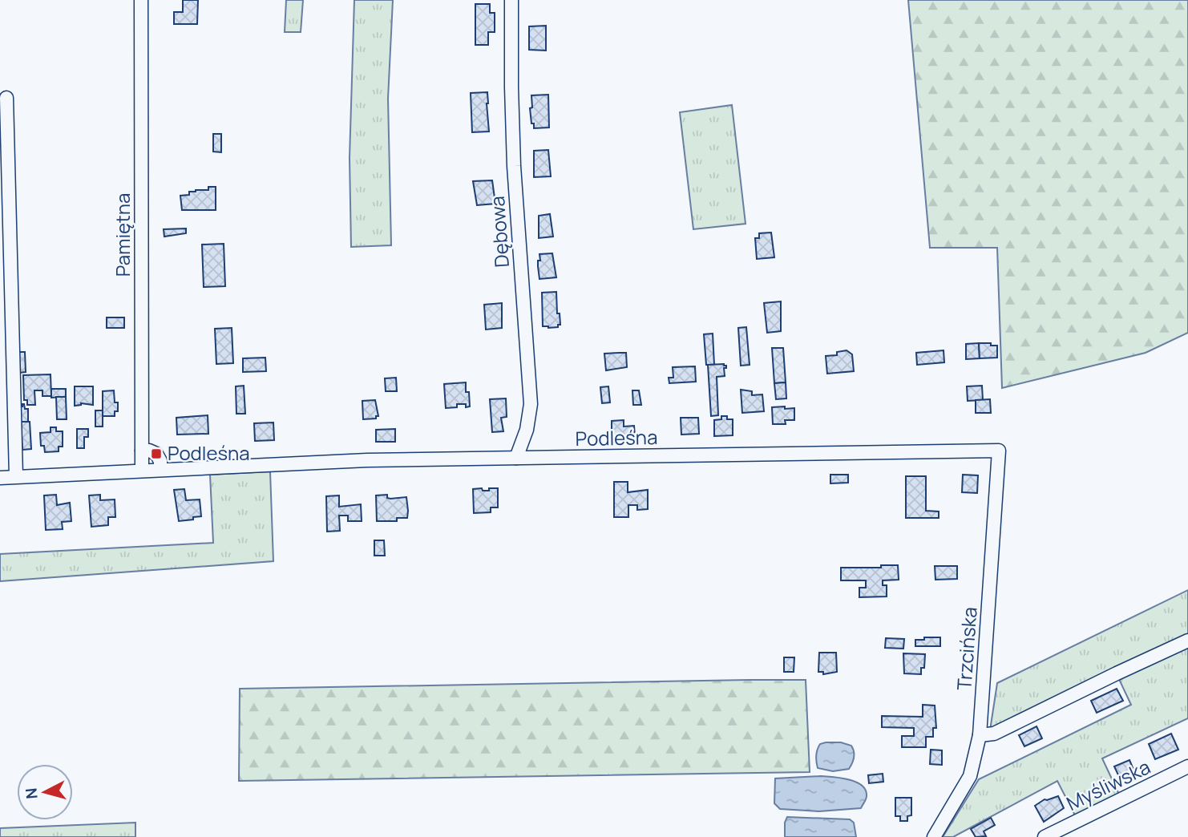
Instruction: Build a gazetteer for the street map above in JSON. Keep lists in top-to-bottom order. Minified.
{"streets":{"street":["Dębowa","Pamiętna","Podleśna","Trzcińska","Myśliwska"]},"crossings":[["Dębowa","Podleśna"],["Pamiętna","Podleśna"],["Podleśna","Trzcińska"]],"places":{"transit":["Podleśna"]},"north":"left"}
